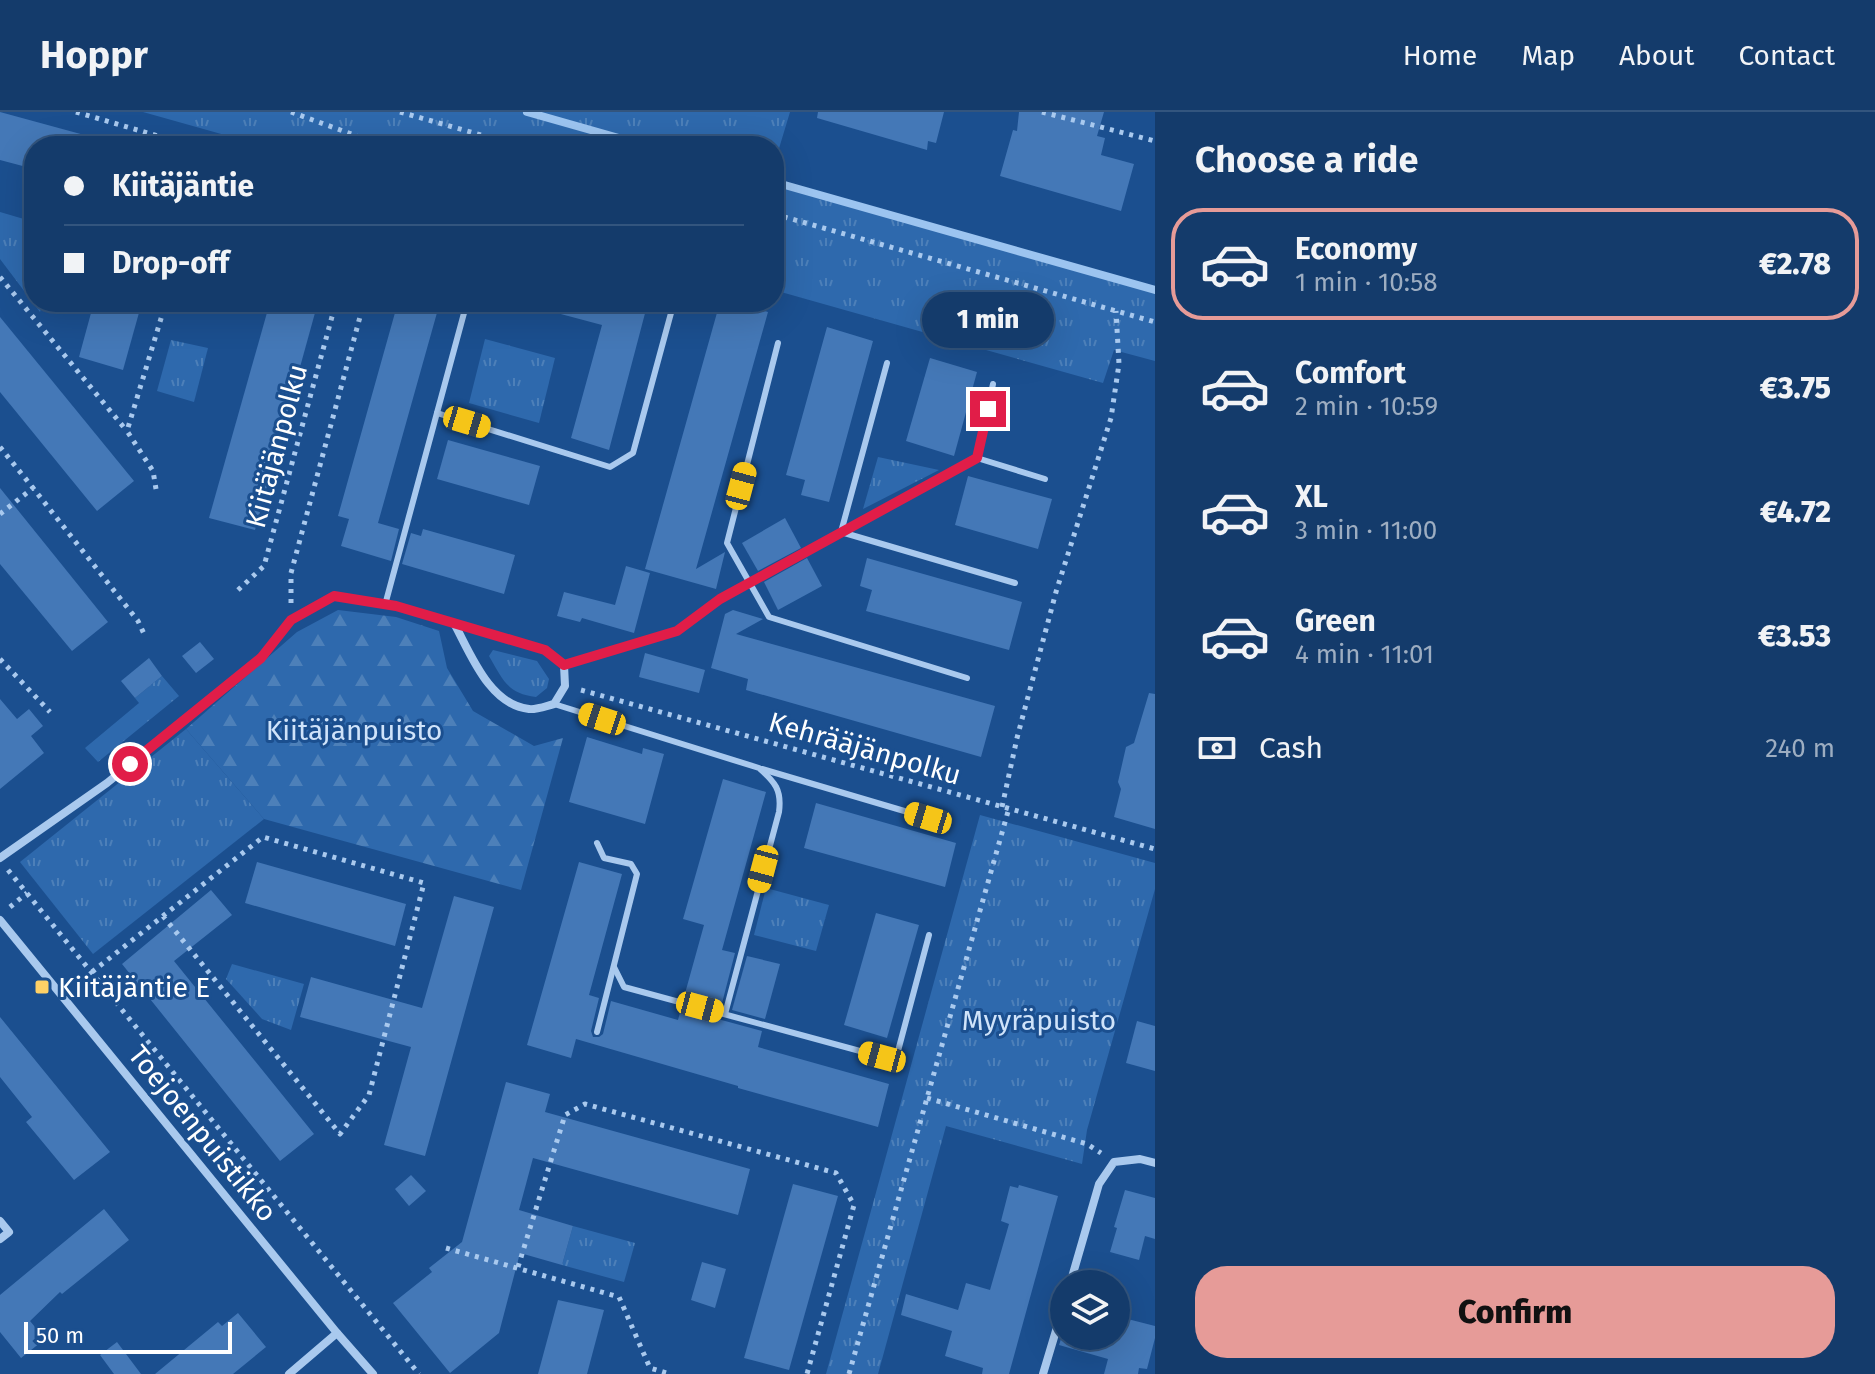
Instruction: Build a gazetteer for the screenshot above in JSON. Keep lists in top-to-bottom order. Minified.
{"streets":{"street":["Toejoenpuistikko"],"path":["Kiitäjänpolku","Kehrääjänpolku"]},"parks":["Kiitäjänpuisto","Myyräpuisto"],"places":{"transit":["Kiitäjäntie E"]},"scale_bar":"50 m","page":{"header":"Hoppr","nav":["Home","Map","About","Contact"],"heading":"Choose a ride","banner":["Kiitäjäntie","Drop-off"],"list":[{"name":"Economy","note":"1 min · 10:58","value":"€2.78"},{"name":"Comfort","note":"2 min · 10:59","value":"€3.75"},{"name":"XL","note":"3 min · 11:00","value":"€4.72"},{"name":"Green","note":"4 min · 11:01","value":"€3.53"}],"bubble":"1 min","pay":["Cash","240 m"],"buttons":"Confirm","scale":"50 m"}}
